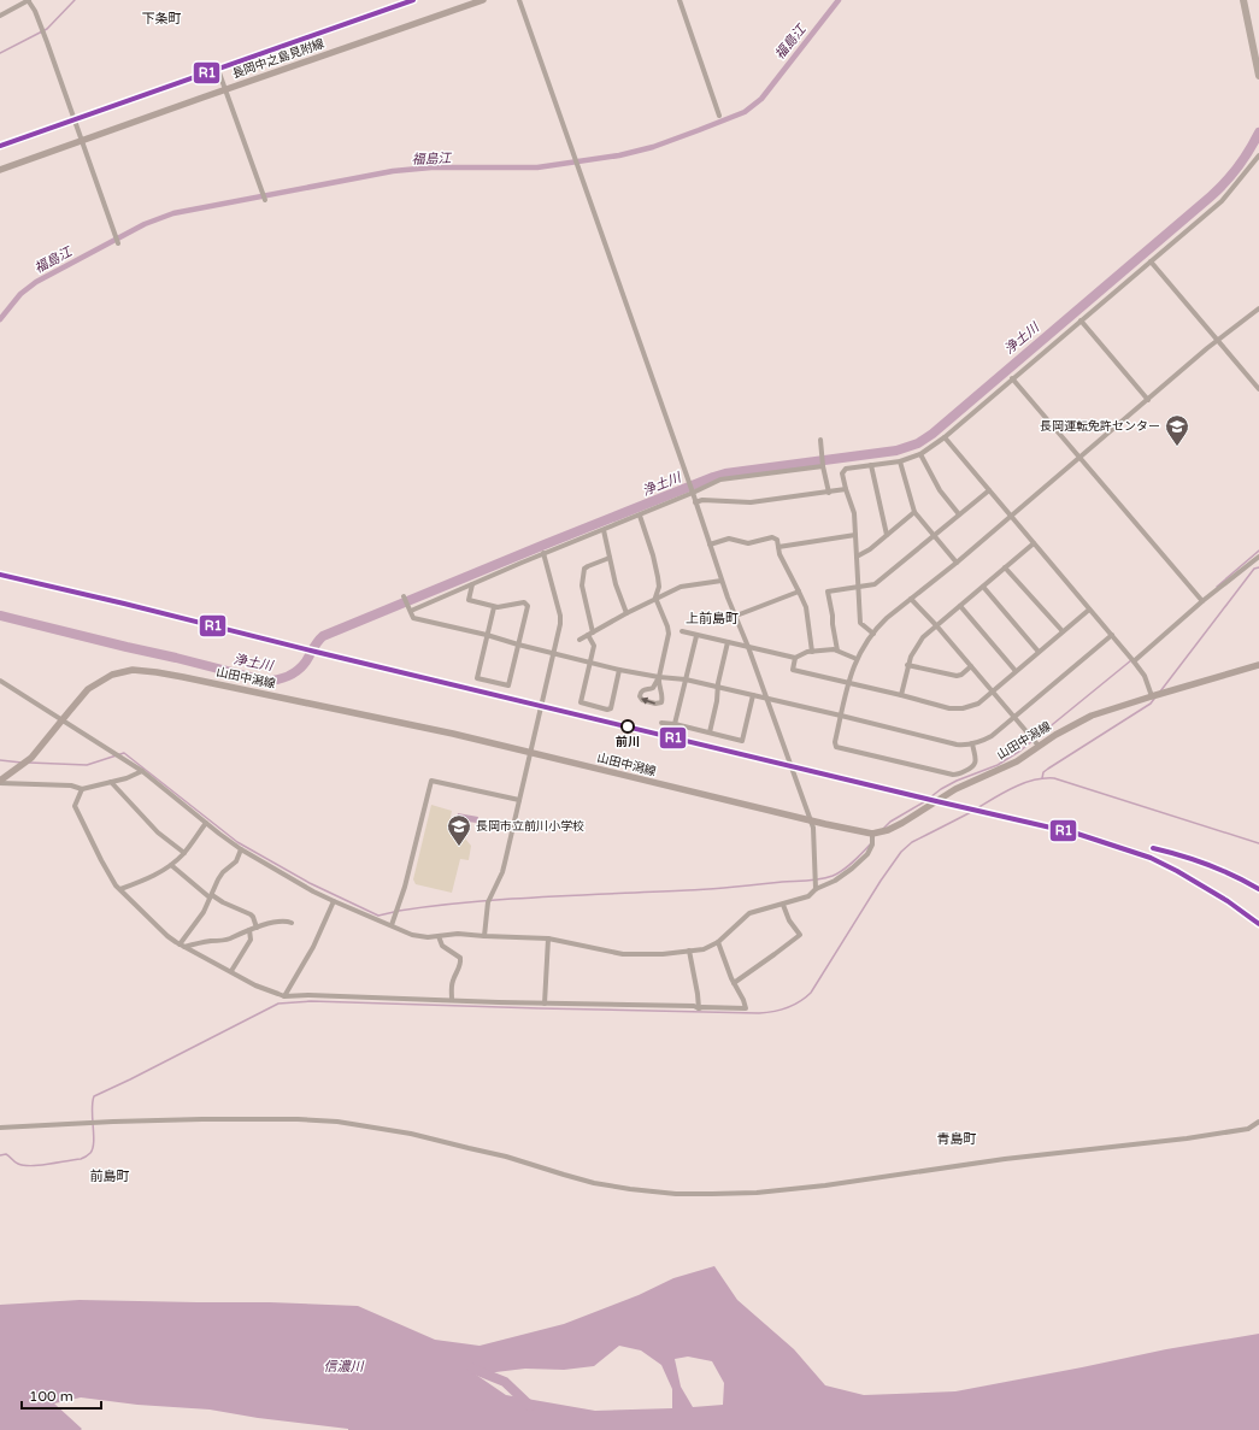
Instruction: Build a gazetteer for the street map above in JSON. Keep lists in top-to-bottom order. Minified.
{"streets":{"main road":["長岡中之島見附線","山田中潟線"]},"districts":["下条町","上前島町","青島町","前島町"],"water":["福島江","浄土川","信濃川"],"places":{"school or university":["長岡運転免許センター","長岡市立前川小学校"],"other":["前川"]},"lines":["transit line R1"],"scale_bar":"100 m"}
